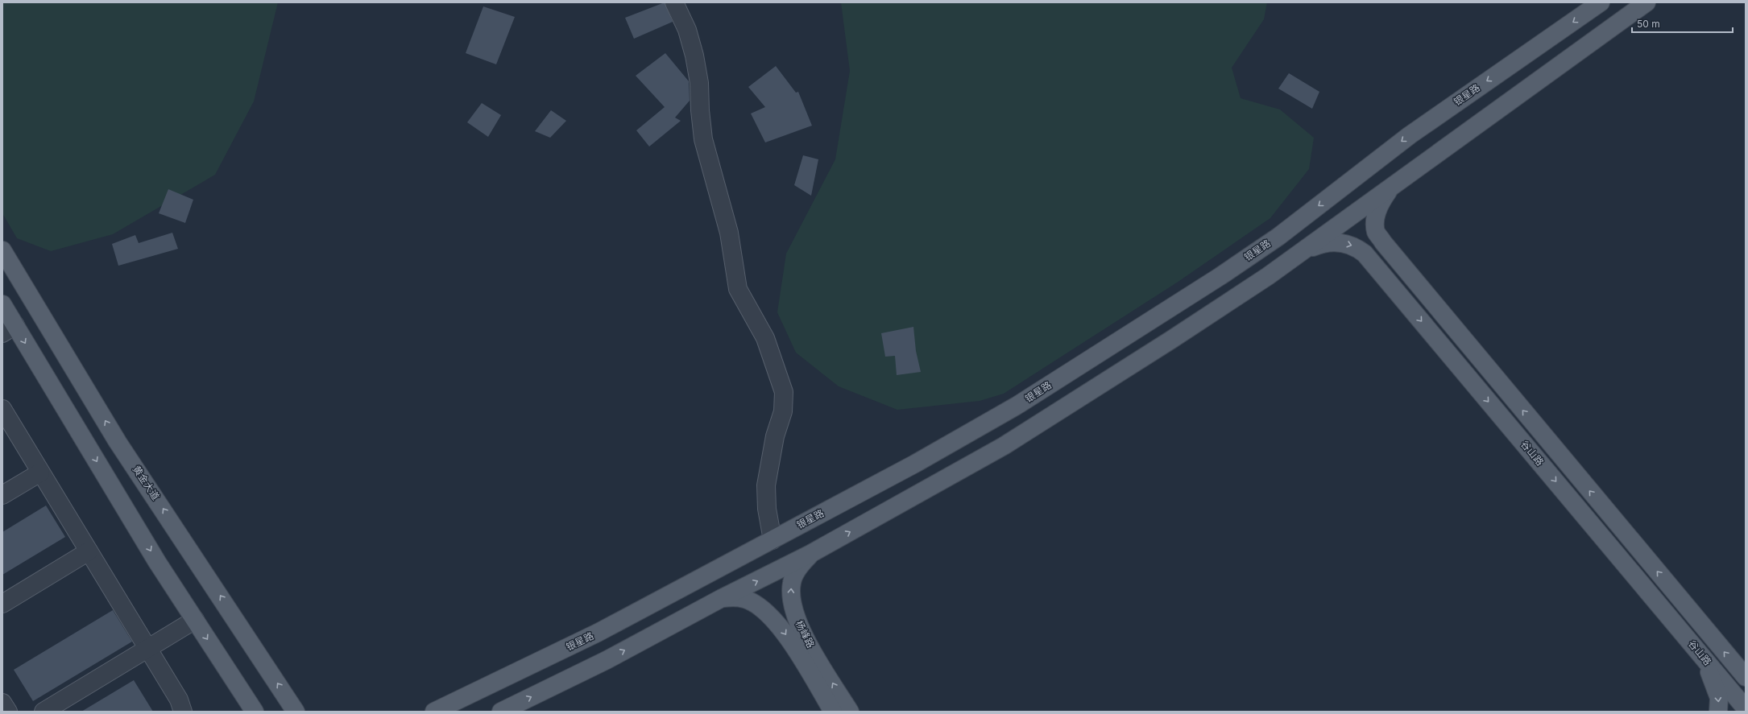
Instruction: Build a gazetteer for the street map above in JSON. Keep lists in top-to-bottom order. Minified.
{"streets":{"main road":["银星路","谷山路","黄金大道","杨峰路"]},"scale_bar":"50 m"}
